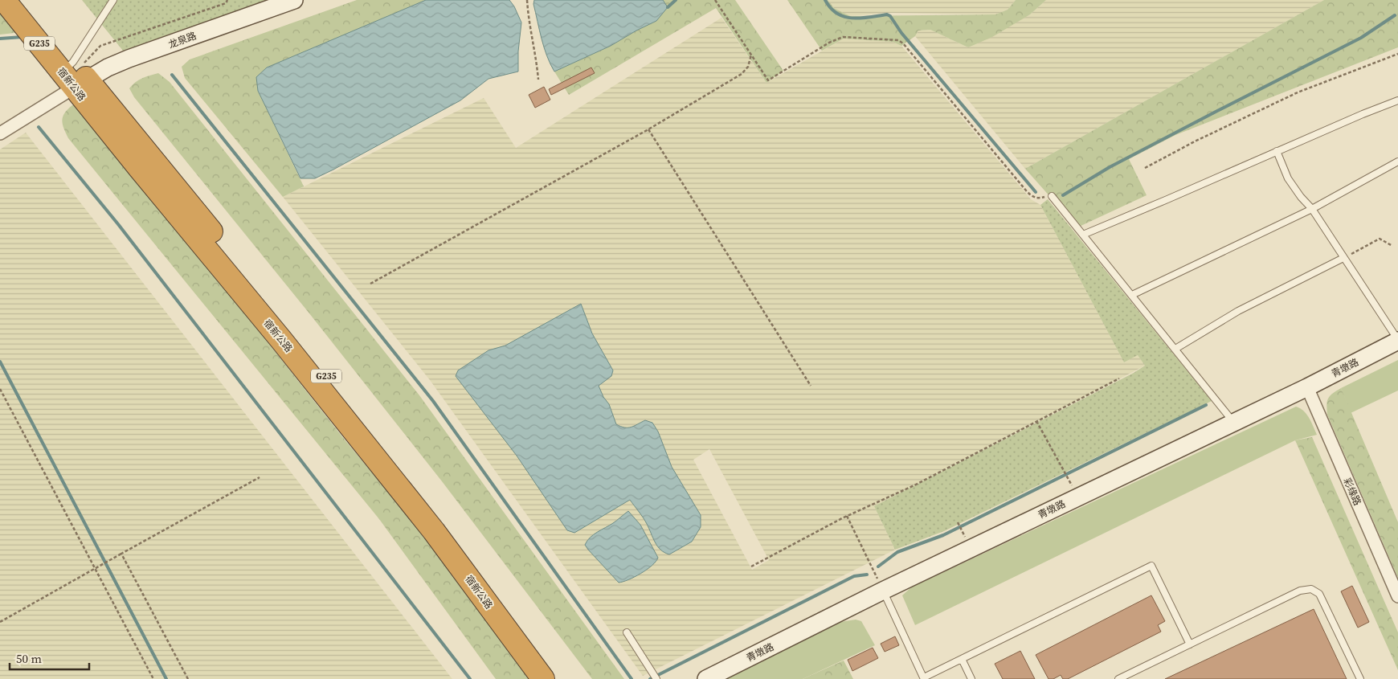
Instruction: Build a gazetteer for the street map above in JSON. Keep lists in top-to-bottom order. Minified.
{"streets":{"highway":["G235","宿新公路"],"main road":["龙泉路","青墩路"],"street":["彩缘路"]},"crossings":[["龙泉路","宿新公路"],["青墩路","彩缘路"]],"scale_bar":"50 m"}
